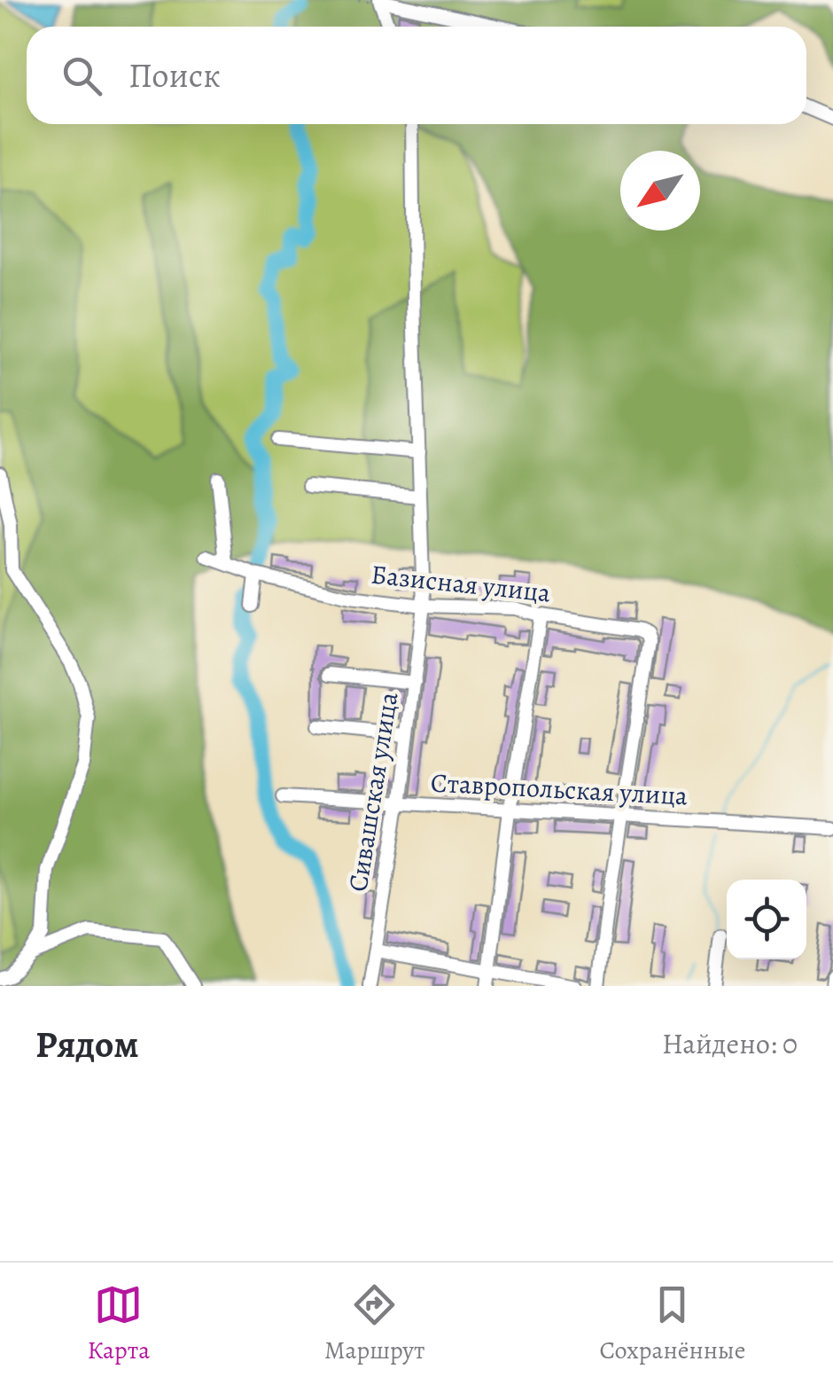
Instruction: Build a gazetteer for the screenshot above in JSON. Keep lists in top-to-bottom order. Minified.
{"streets":{"street":["Базисная улица","Ставропольская улица","Сивашская улица"]},"crossings":[["Базисная улица","Ставропольская улица"],["Базисная улица","Сивашская улица"],["Ставропольская улица","Сивашская улица"]],"north":"bottom left","page":{"search":"Поиск","heading":["Рядом","Найдено: 0"],"nav":["Карта","Маршрут","Сохранённые"]}}
